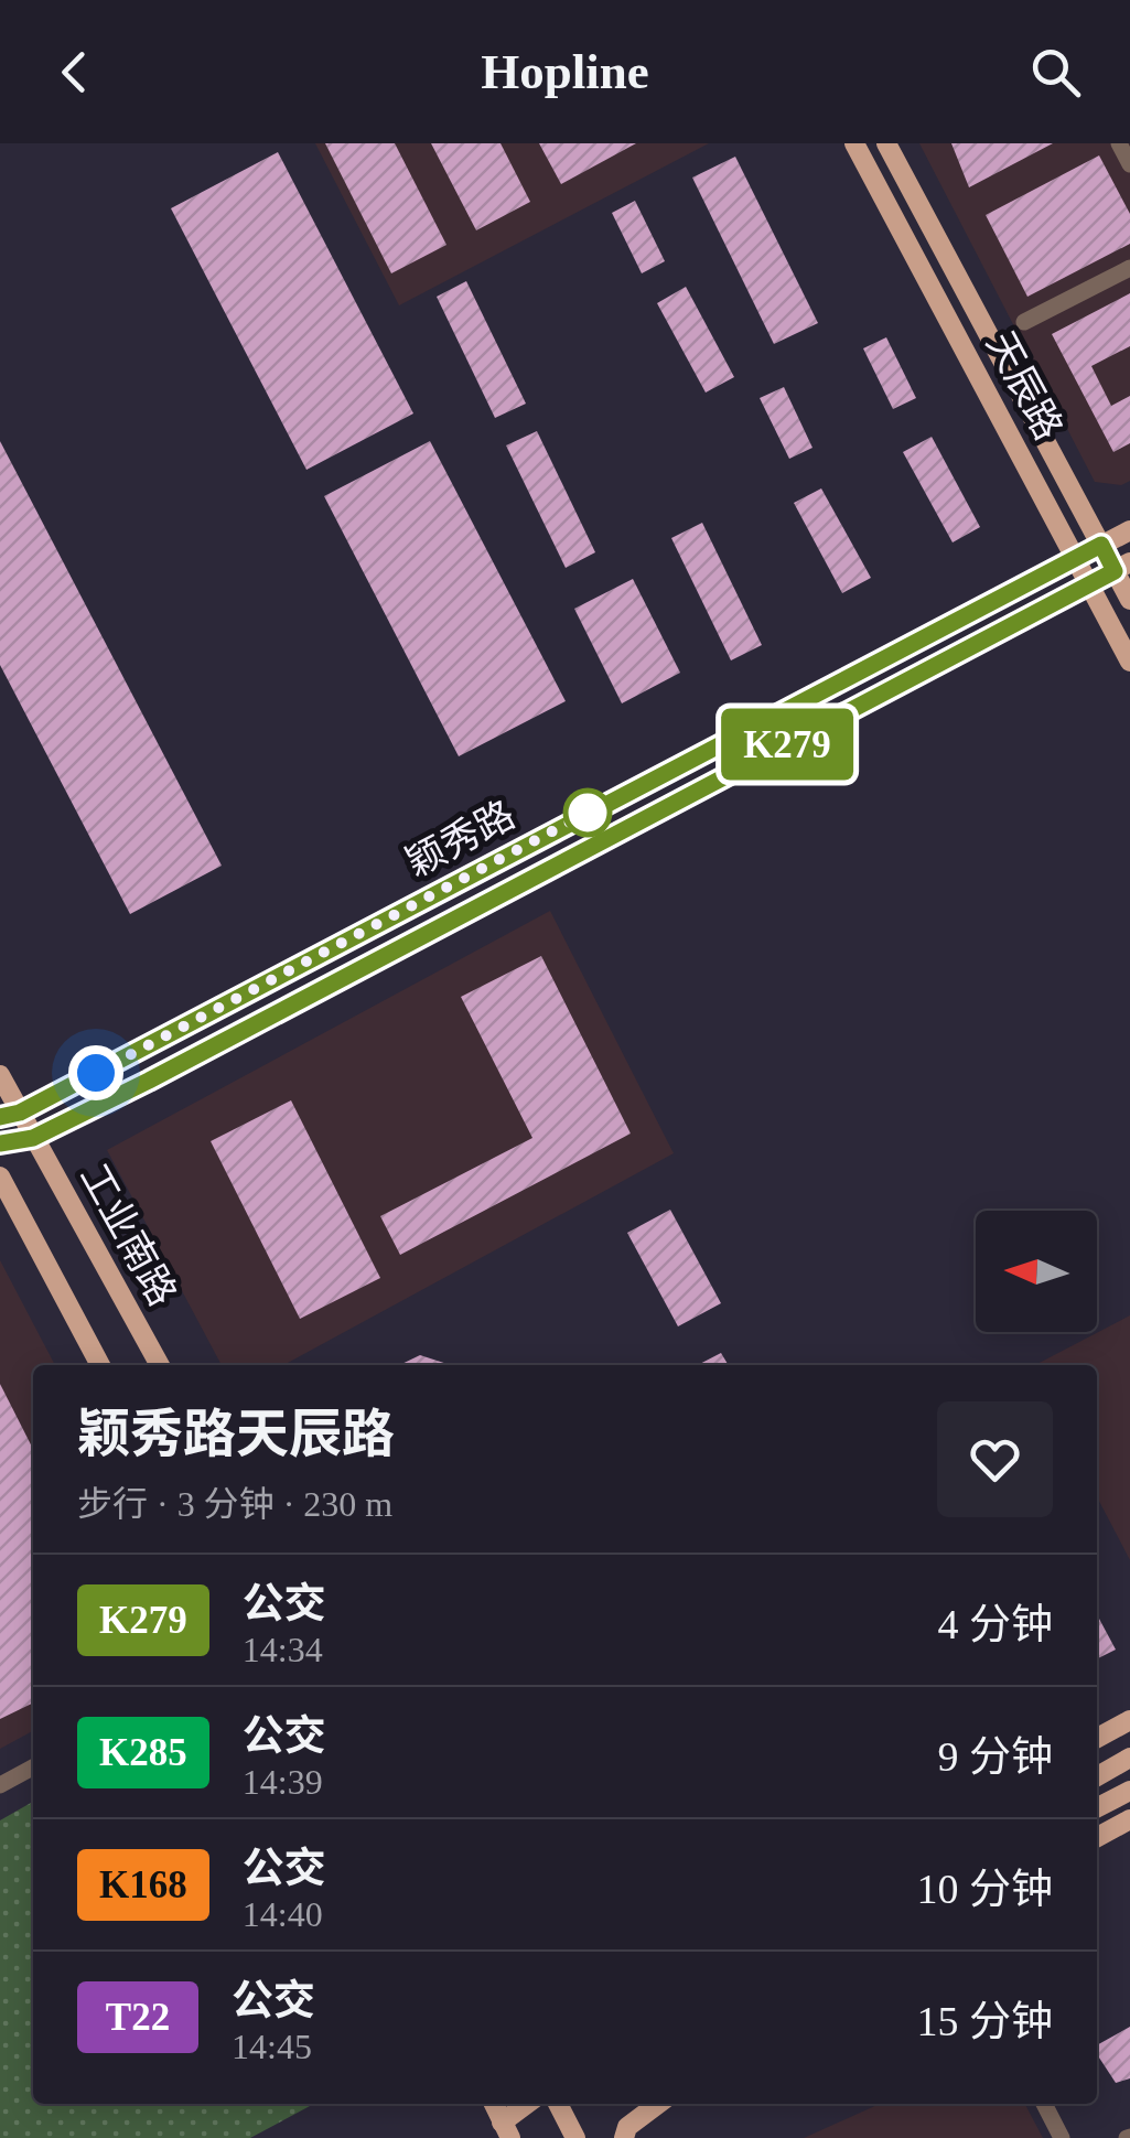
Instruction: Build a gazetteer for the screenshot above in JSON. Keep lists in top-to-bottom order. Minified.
{"streets":{"main road":["天辰路","颖秀路","工业南路"]},"crossings":[["天辰路","颖秀路"],["颖秀路","工业南路"]],"lines":["bus line K279"],"north":"left","page":{"header":"Hopline","on_map":"K279","heading":["颖秀路天辰路","步行 · 3 分钟 · 230 m"],"list":[{"mark":"K279","name":"公交","note":"14:34","value":"4 分钟"},{"mark":"K285","name":"公交","note":"14:39","value":"9 分钟"},{"mark":"K168","name":"公交","note":"14:40","value":"10 分钟"},{"mark":"T22","name":"公交","note":"14:45","value":"15 分钟"}]}}
